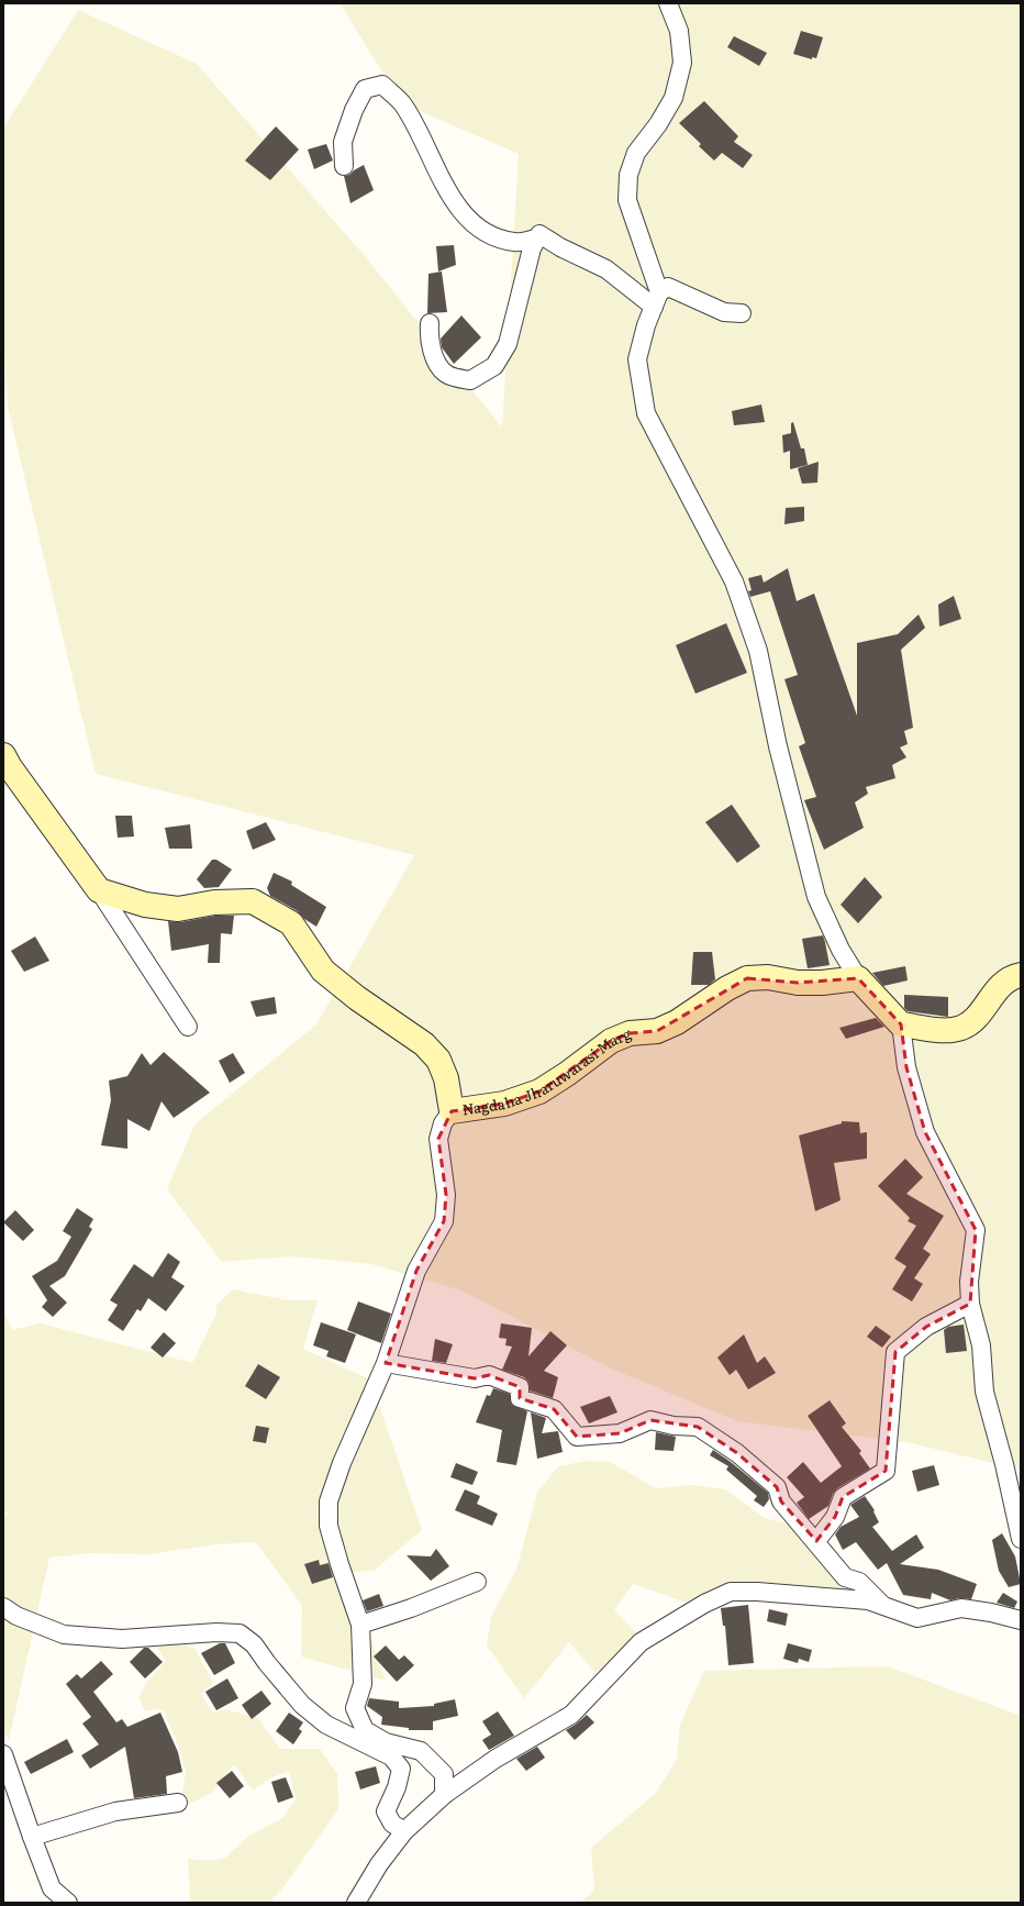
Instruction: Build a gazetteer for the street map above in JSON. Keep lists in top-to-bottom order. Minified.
{"streets":{"street":["Nagdaha Jharuwarasi Marg"]}}
